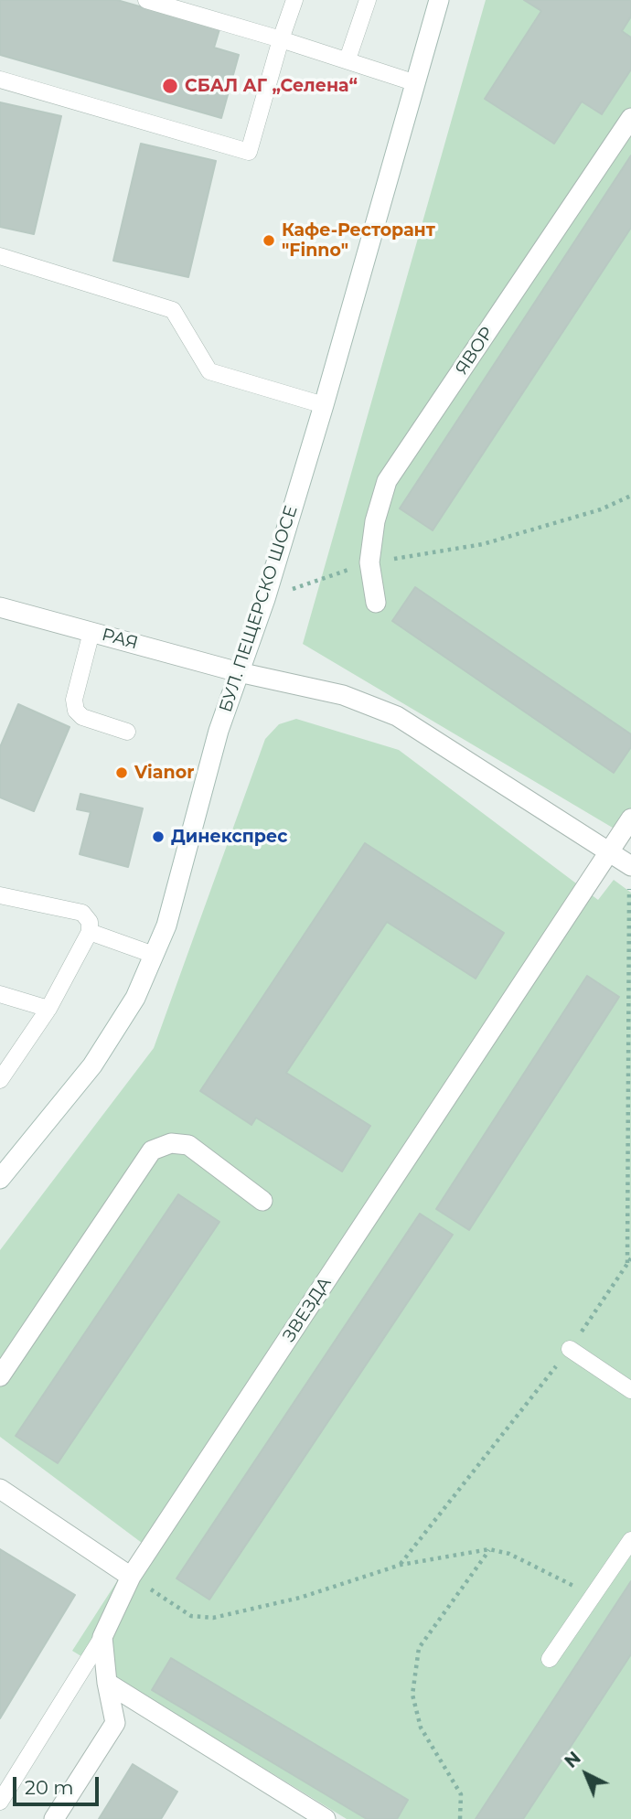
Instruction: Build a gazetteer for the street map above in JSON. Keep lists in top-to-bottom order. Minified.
{"streets":{"street":["ЯВОР","БУЛ. ПЕЩЕРСКО ШОСЕ","РАЯ","ЗВЕЗДА"]},"crossings":[["БУЛ. ПЕЩЕРСКО ШОСЕ","РАЯ"]],"places":["СБАЛ АГ „Селена“","Кафе-Ресторант \"Finno\"","Vianor","Динекспрес"],"scale_bar":"20 m","north":"top left"}
